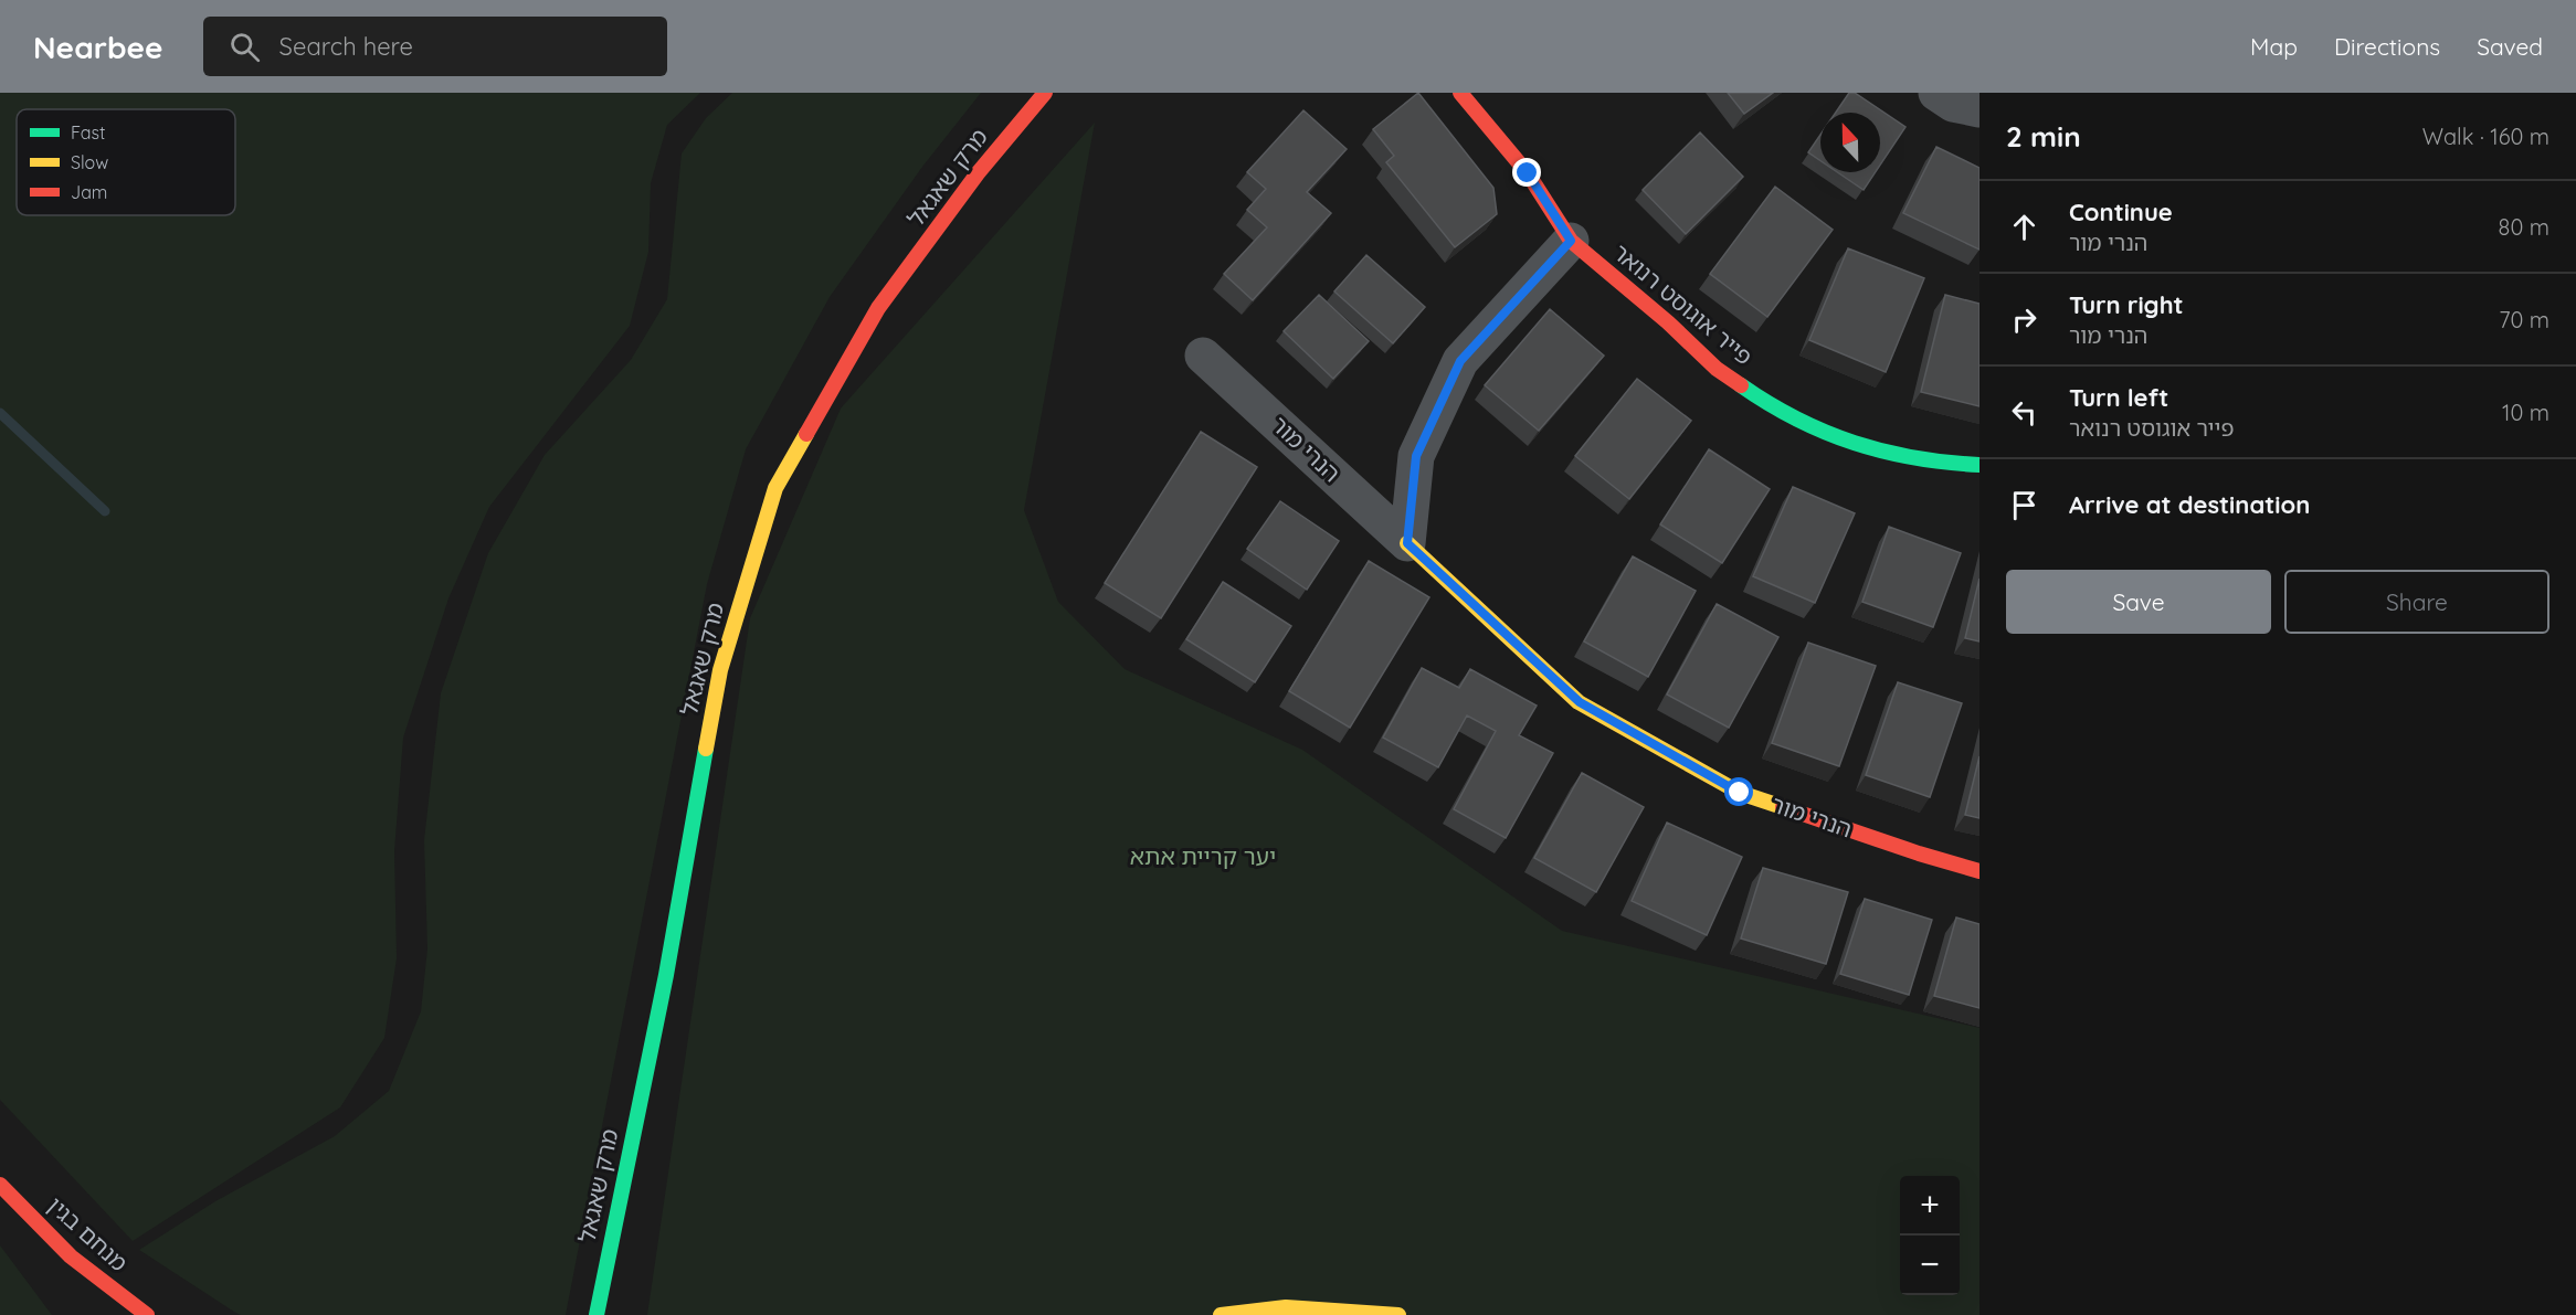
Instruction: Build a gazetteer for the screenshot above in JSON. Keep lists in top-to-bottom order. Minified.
{"streets":{"street":["מרק שאגאל","פייר אוגוסט רנואר","הנרי מור","מנחם בגין"]},"parks":["יער קריית אתא"],"legend":["Fast","Slow","Jam"],"north":"top","page":{"header":"Nearbee","search":"Search here","nav":["Map","Directions","Saved"],"heading":["2 min","Walk · 160 m"],"list":[["Continue","הנרי מור","80 m"],["Turn right","הנרי מור","70 m"],["Turn left","פייר אוגוסט רנואר","10 m"],"Arrive at destination"],"buttons":["Save","Share"],"map_buttons":["+","−"]}}
